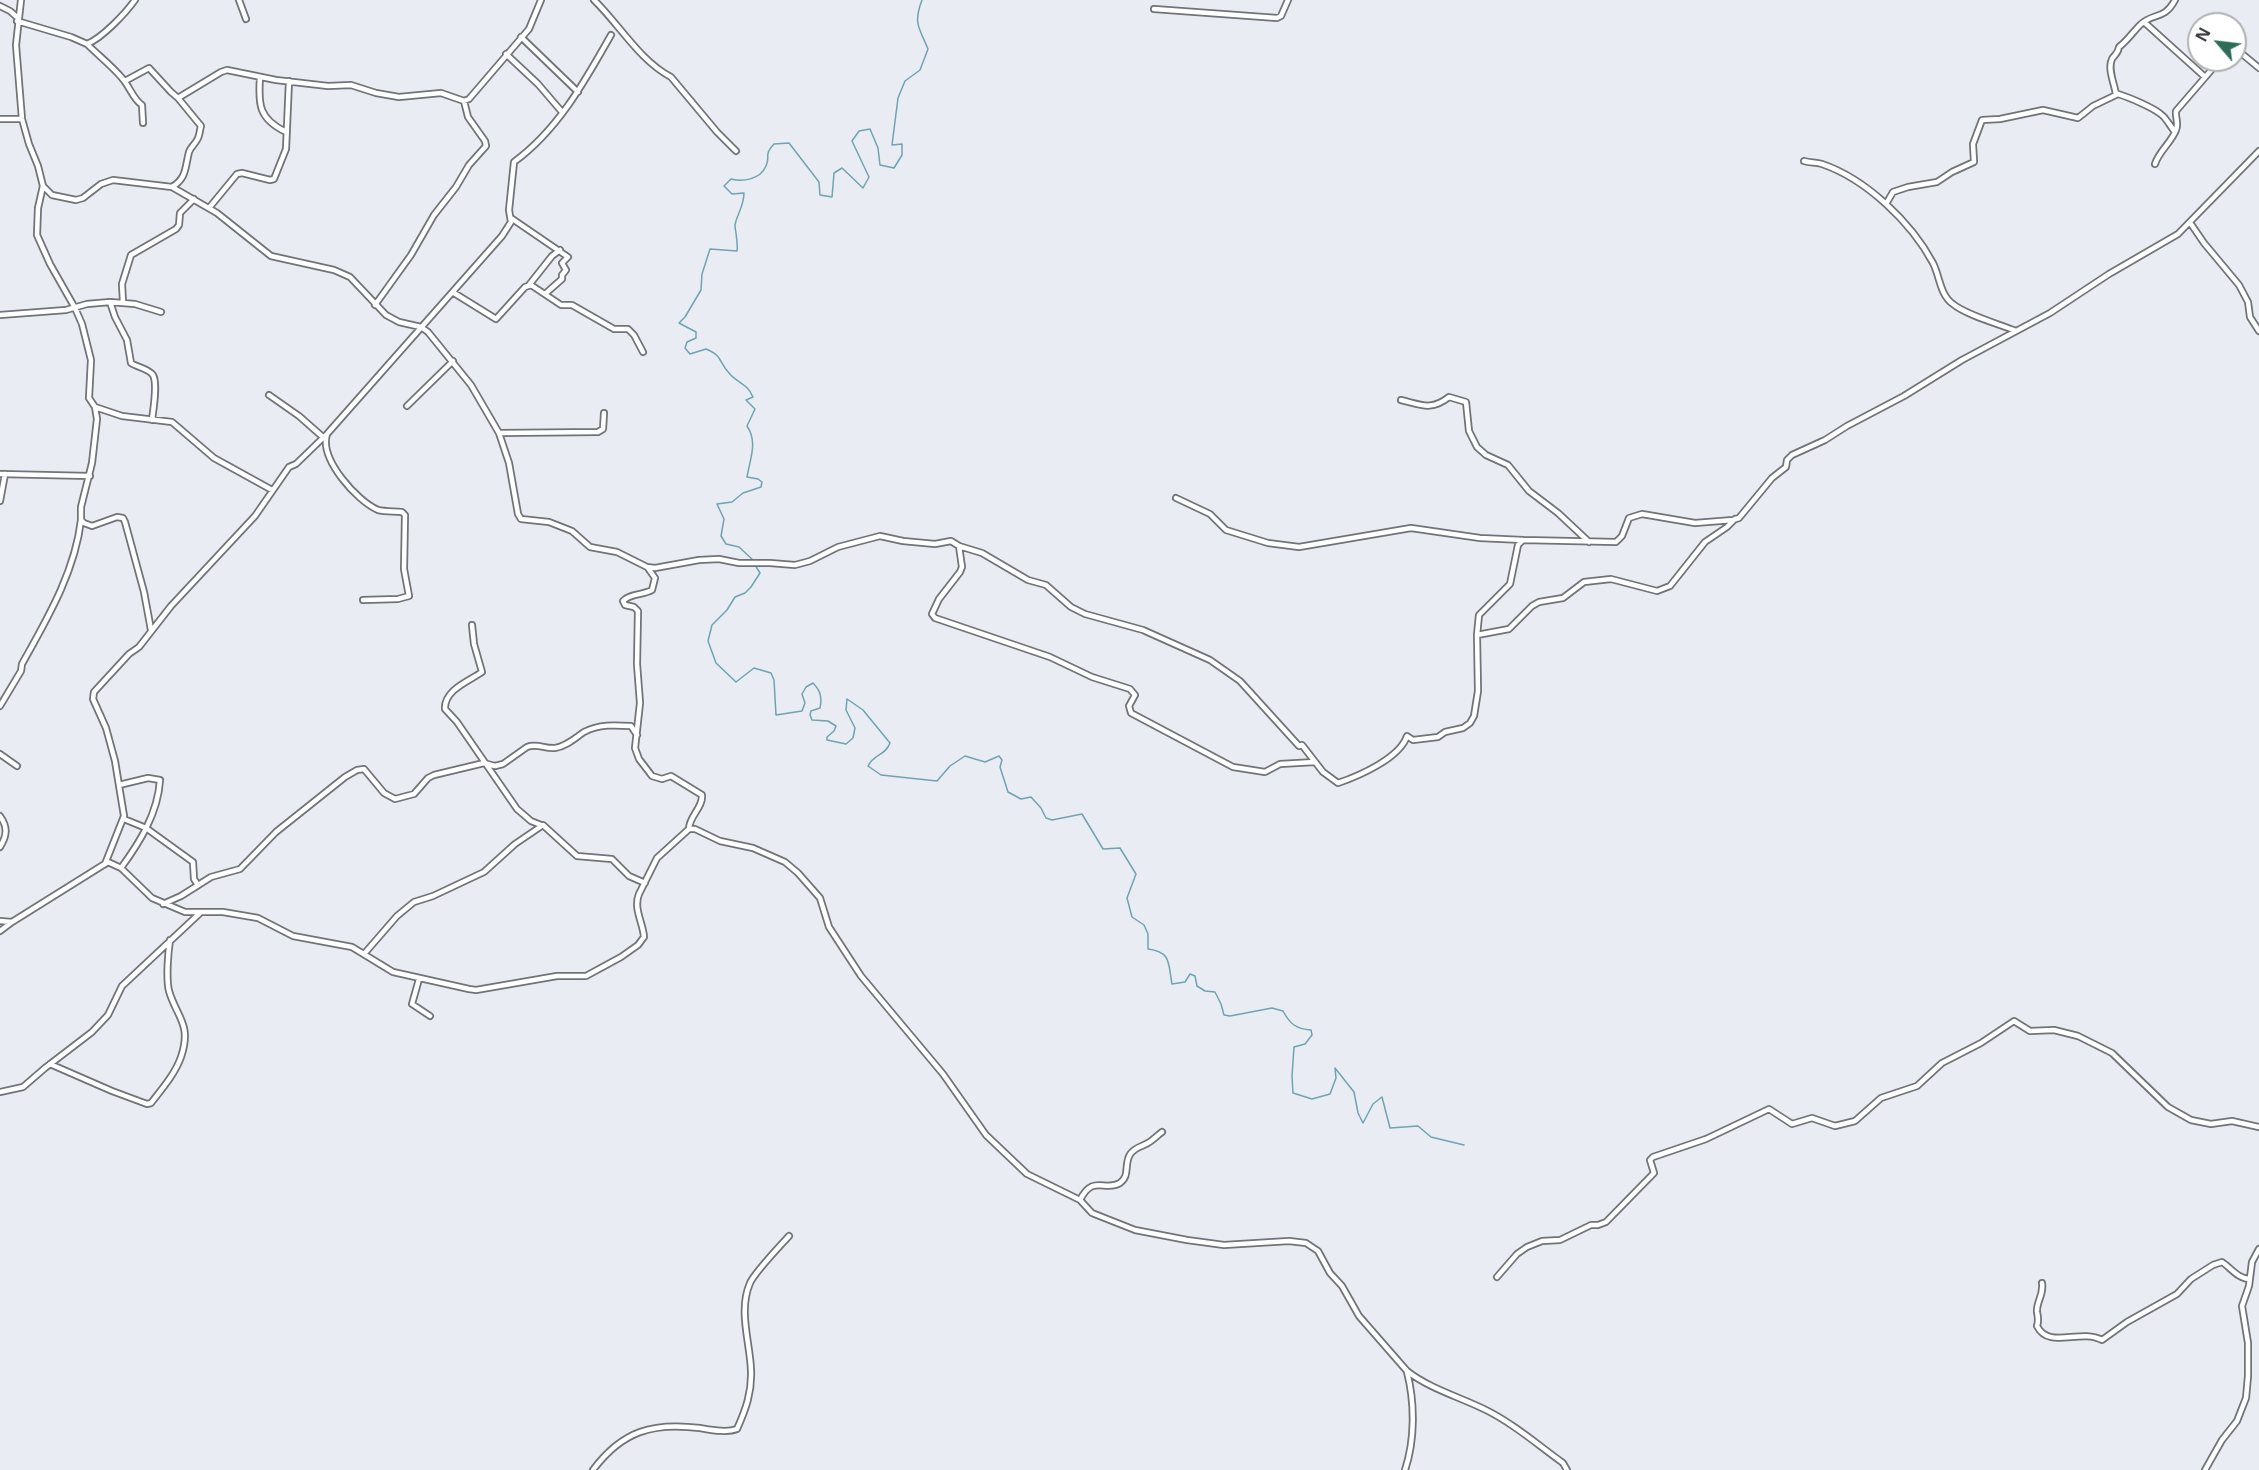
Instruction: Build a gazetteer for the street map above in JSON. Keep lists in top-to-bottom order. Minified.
{"north":"top left"}
